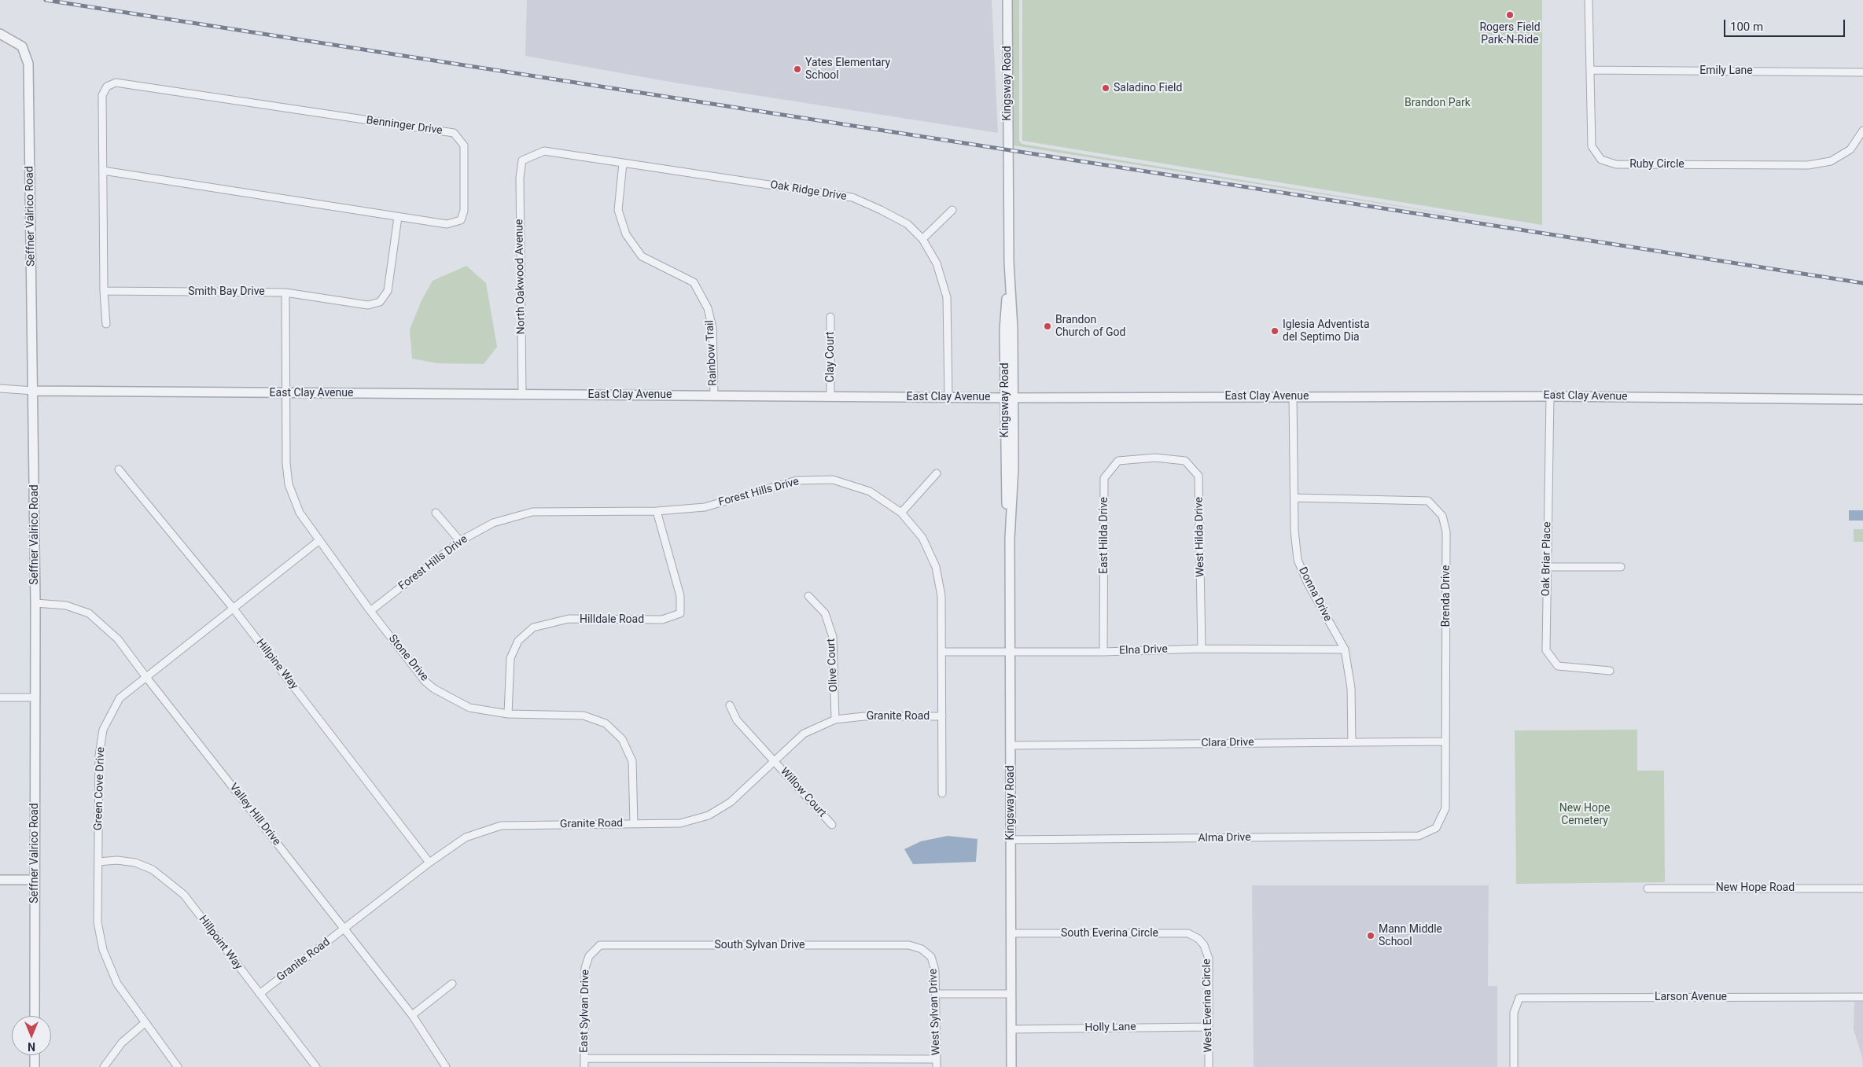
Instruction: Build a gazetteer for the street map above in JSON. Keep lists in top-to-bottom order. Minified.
{"streets":{"street":["Emily Lane","Kingsway Road","Benninger Drive","Ruby Circle","Oak Ridge Drive","Seffner Valrico Road","North Oakwood Avenue","Smith Bay Drive","Rainbow Trail","Clay Court","East Clay Avenue","Forest Hills Drive","East Hilda Drive","West Hilda Drive","Oak Briar Place","Donna Drive","Brenda Drive","Hilldale Road","Elna Drive","Stone Drive","Hillpine Way","Olive Court","Granite Road","Clara Drive","Green Cove Drive","Willow Court","Valley Hill Drive","Alma Drive","New Hope Road","South Everina Circle","Hillpoint Way","South Sylvan Drive","Larson Avenue","West Everina Circle","East Sylvan Drive","West Sylvan Drive","Holly Lane"]},"crossings":[["Emily Lane","Ruby Circle"],["Kingsway Road","East Clay Avenue"],["Kingsway Road","Elna Drive"],["Kingsway Road","Clara Drive"],["Kingsway Road","Alma Drive"],["Kingsway Road","South Everina Circle"],["Kingsway Road","Holly Lane"],["Benninger Drive","Smith Bay Drive"],["Oak Ridge Drive","North Oakwood Avenue"],["Oak Ridge Drive","Rainbow Trail"],["Oak Ridge Drive","East Clay Avenue"],["Seffner Valrico Road","East Clay Avenue"],["Seffner Valrico Road","Valley Hill Drive"],["North Oakwood Avenue","East Clay Avenue"],["Smith Bay Drive","Stone Drive"],["Rainbow Trail","East Clay Avenue"],["Clay Court","East Clay Avenue"],["East Clay Avenue","Oak Briar Place"],["East Clay Avenue","Donna Drive"],["East Clay Avenue","Stone Drive"],["Forest Hills Drive","Hilldale Road"],["Forest Hills Drive","Elna Drive"],["Forest Hills Drive","Stone Drive"],["Forest Hills Drive","Granite Road"],["East Hilda Drive","West Hilda Drive"],["East Hilda Drive","Elna Drive"],["West Hilda Drive","Elna Drive"],["Donna Drive","Brenda Drive"],["Donna Drive","Elna Drive"],["Donna Drive","Clara Drive"],["Brenda Drive","Clara Drive"],["Brenda Drive","Alma Drive"],["Hilldale Road","Stone Drive"],["Stone Drive","Granite Road"],["Stone Drive","Green Cove Drive"],["Hillpine Way","Granite Road"],["Hillpine Way","Green Cove Drive"],["Olive Court","Granite Road"],["Granite Road","Willow Court"],["Granite Road","Valley Hill Drive"],["Granite Road","Hillpoint Way"],["Green Cove Drive","Valley Hill Drive"],["Green Cove Drive","Hillpoint Way"],["South Everina Circle","West Everina Circle"],["South Sylvan Drive","East Sylvan Drive"],["South Sylvan Drive","West Sylvan Drive"],["West Everina Circle","Holly Lane"]],"parks":["Brandon Park","New Hope Cemetery"],"places":["Rogers Field Park-N-Ride","Yates Elementary School","Saladino Field","Brandon Church of God","Iglesia Adventista del Septimo Dia","Mann Middle School"],"scale_bar":"100 m","north":"bottom"}
